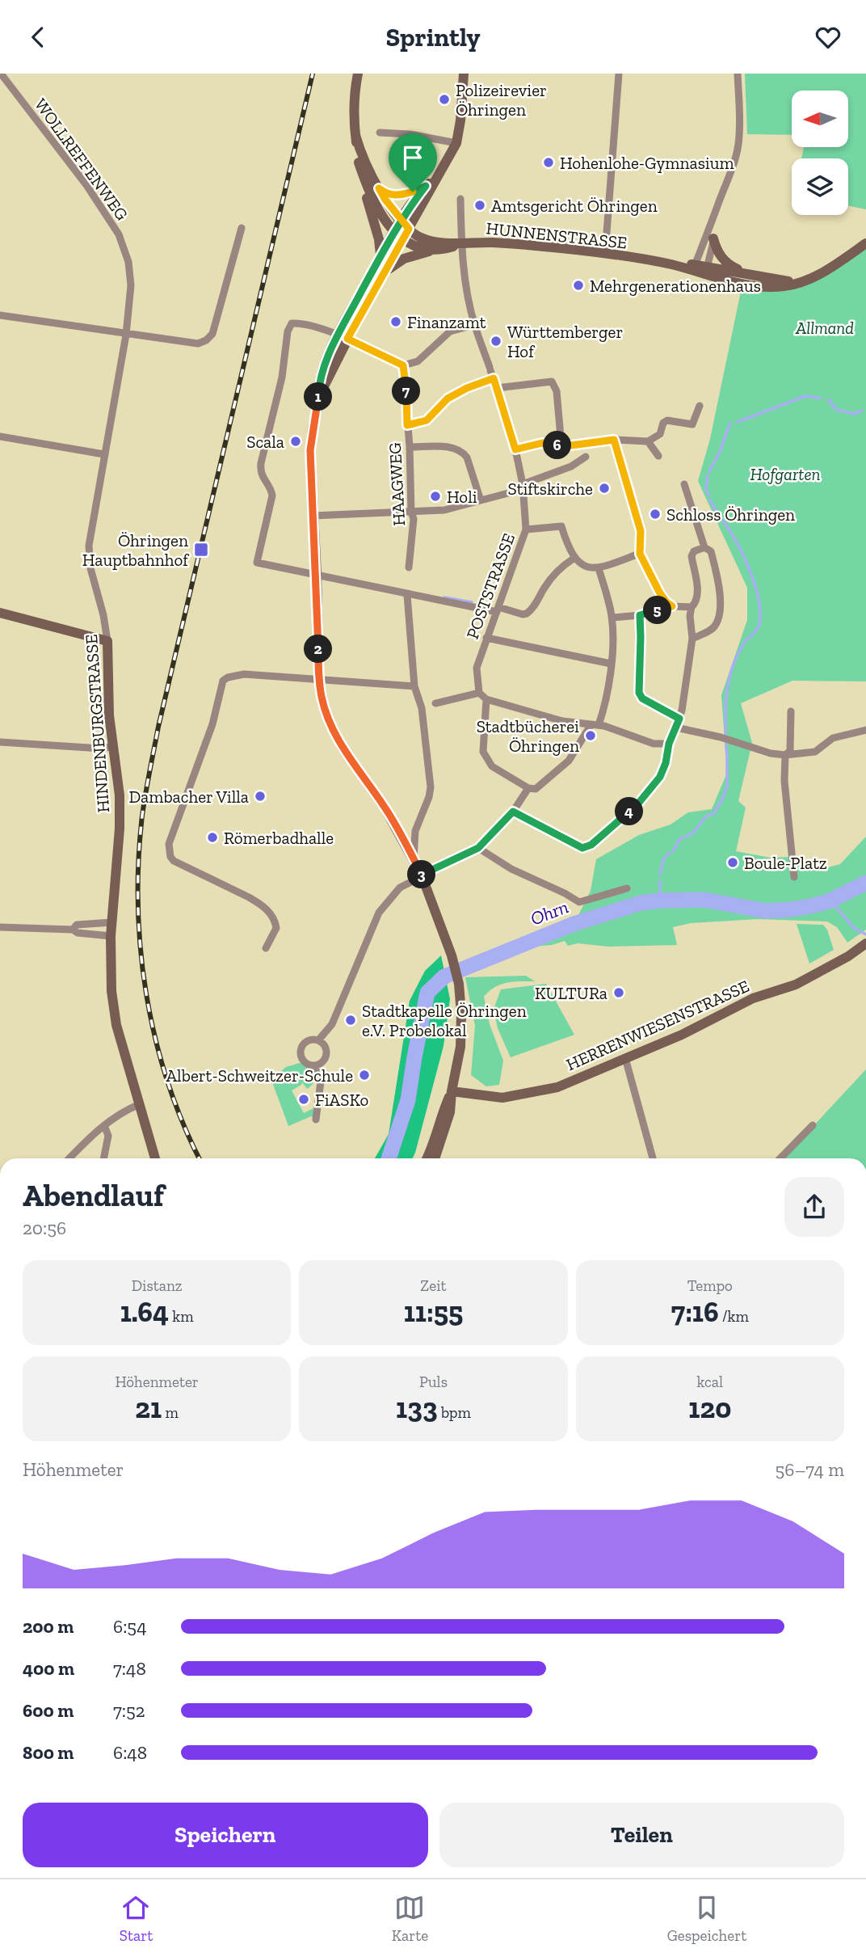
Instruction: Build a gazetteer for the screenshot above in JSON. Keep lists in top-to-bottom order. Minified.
{"streets":{"main road":["HUNNENSTRASSE","HINDENBURGSTRASSE","HERRENWIESENSTRASSE"],"street":["WOLLREFFENWEG","HAAGWEG","POSTSTRASSE"]},"crossings":[["WOLLREFFENWEG","HINDENBURGSTRASSE"],["HUNNENSTRASSE","POSTSTRASSE"]],"water":["Ohrn"],"parks":["Allmand","Hofgarten"],"places":{"other":["Polizeirevier Öhringen","Hohenlohe-Gymnasium","Amtsgericht Öhringen","Mehrgenerationenhaus","Finanzamt","Württemberger Hof","Scala","Stiftskirche","Holi","Schloss Öhringen","Stadtbücherei Öhringen","Dambacher Villa","Römerbadhalle","Boule-Platz","KULTURa","Stadtkapelle Öhringen e.V. Probelokal","Albert-Schweitzer-Schule","FiASKo"],"transit":["Öhringen Hauptbahnhof"]},"north":"left","page":{"header":"Sprintly","pins":["7","1","6","5","2","4","3"],"heading":["Abendlauf","20:56"],"stats":[["Distanz","1.64 km"],["Zeit","11:55"],["Tempo","7:16 /km"],["Höhenmeter","21 m"],["Puls","133 bpm"],["kcal","120"]],"chart":["Höhenmeter","56–74 m"],"list":[{"name":"200 m","note":"6:54"},{"name":"400 m","note":"7:48"},{"name":"600 m","note":"7:52"},{"name":"800 m","note":"6:48"}],"buttons":["Speichern","Teilen"],"tabs":["Start","Karte","Gespeichert"]}}
